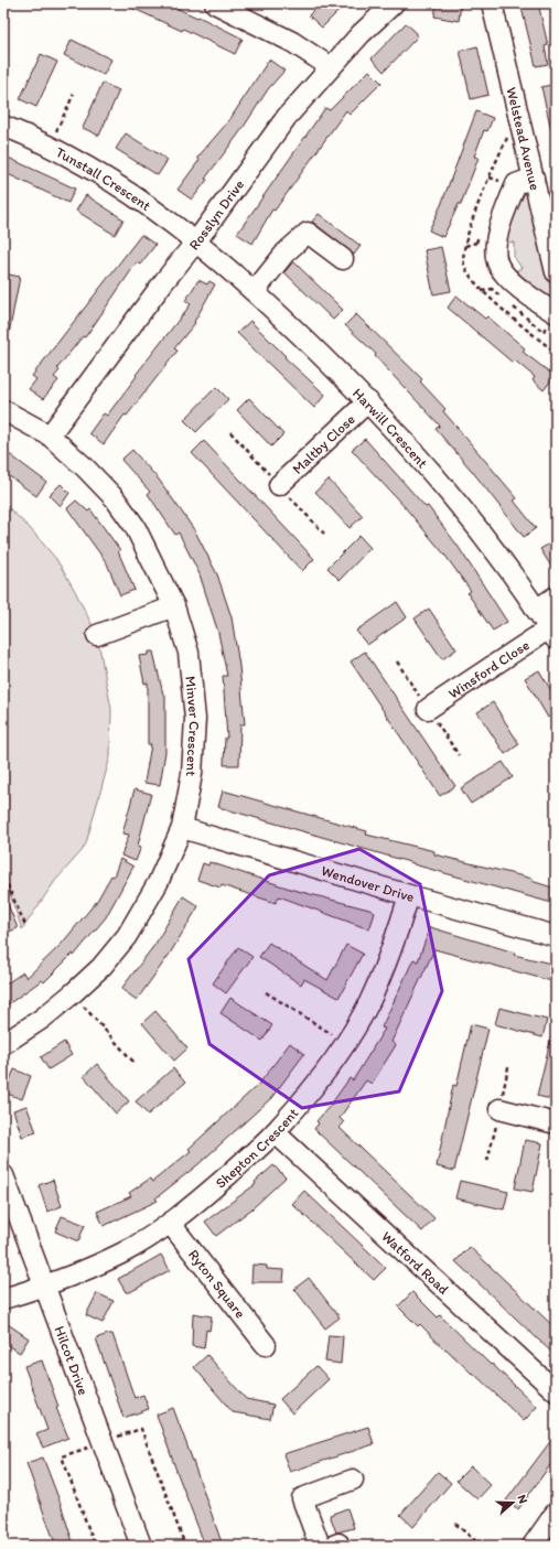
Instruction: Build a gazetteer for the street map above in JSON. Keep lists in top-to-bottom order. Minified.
{"streets":{"street":["Welstead Avenue","Tunstall Crescent","Rosslyn Drive","Harwill Crescent","Maltby Close","Winsford Close","Minver Crescent","Wendover Drive","Shepton Crescent","Watford Road","Ryton Square","Hilcot Drive"]},"crossings":[["Tunstall Crescent","Rosslyn Drive"],["Tunstall Crescent","Harwill Crescent"],["Rosslyn Drive","Harwill Crescent"],["Rosslyn Drive","Minver Crescent"],["Harwill Crescent","Maltby Close"],["Harwill Crescent","Winsford Close"],["Minver Crescent","Wendover Drive"],["Wendover Drive","Shepton Crescent"],["Shepton Crescent","Watford Road"],["Shepton Crescent","Ryton Square"],["Shepton Crescent","Hilcot Drive"]],"north":"right"}
